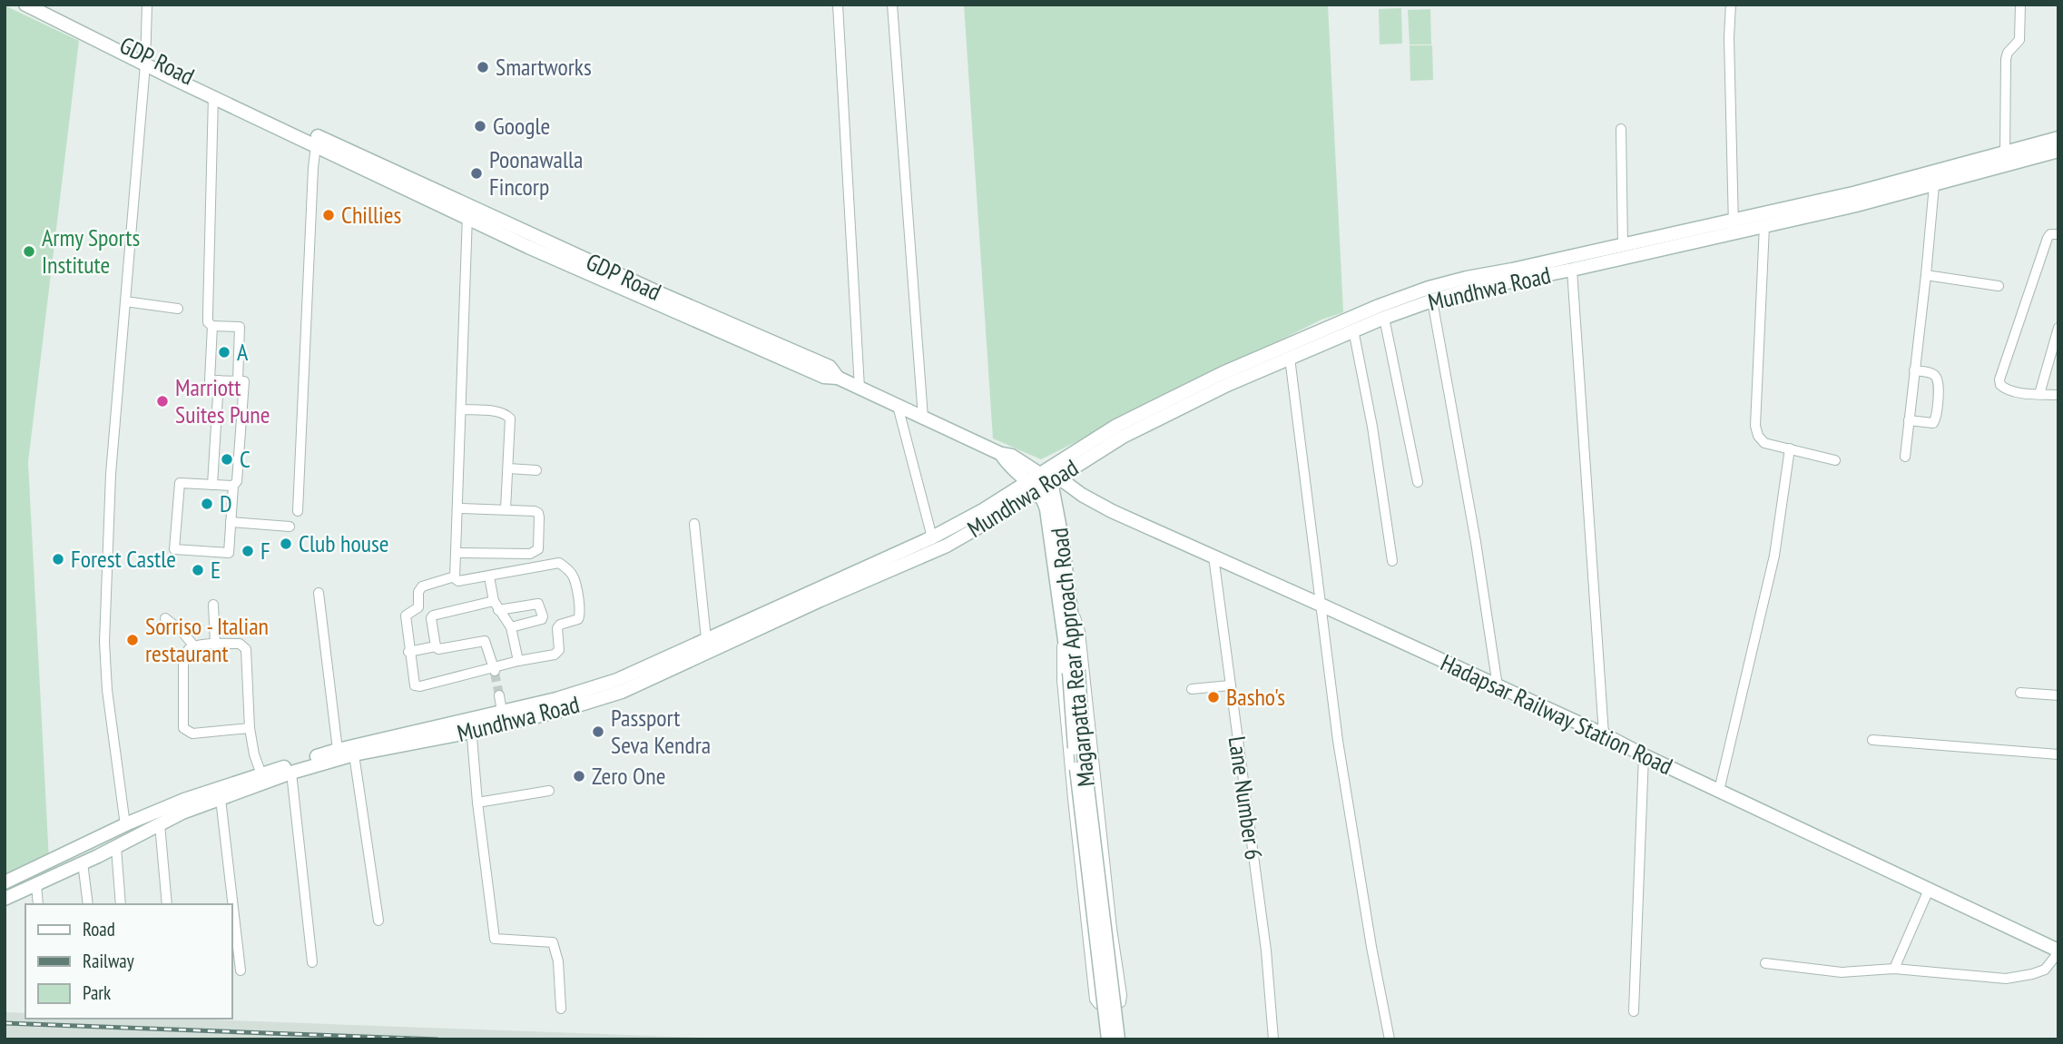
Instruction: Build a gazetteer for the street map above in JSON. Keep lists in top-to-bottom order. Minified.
{"streets":{"main road":["GDP Road","Mundhwa Road","Magarpatta Rear Approach Road","Hadapsar Railway Station Road"],"street":["Lane Number 6"]},"crossings":[["GDP Road","Magarpatta Rear Approach Road"],["Mundhwa Road","Magarpatta Rear Approach Road"],["Mundhwa Road","Hadapsar Railway Station Road"],["Magarpatta Rear Approach Road","Hadapsar Railway Station Road"],["Hadapsar Railway Station Road","Lane Number 6"]],"places":["Smartworks","Google","Poonawalla Fincorp","Chillies","Army Sports Institute","A","Marriott Suites Pune","C","D","Club house","F","Forest Castle","E","Sorriso - Italian restaurant","Basho's","Passport Seva Kendra","Zero One"],"legend":["Road","Railway","Park"]}
